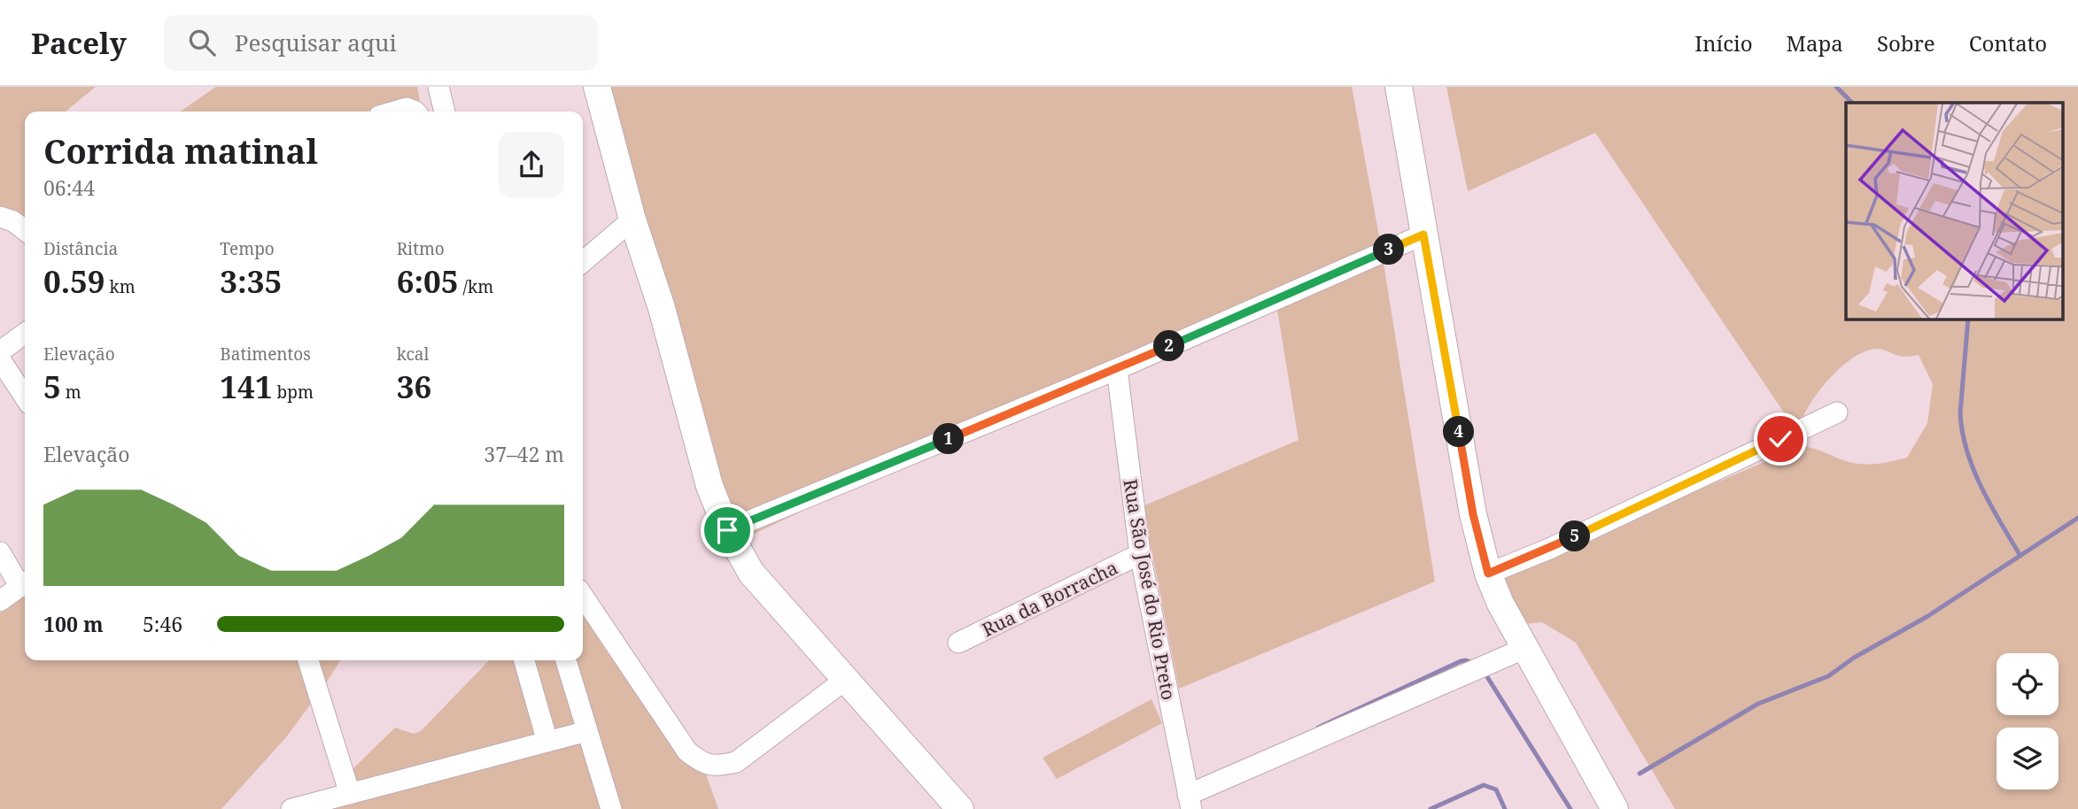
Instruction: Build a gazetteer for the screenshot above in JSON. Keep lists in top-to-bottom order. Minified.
{"streets":{"street":["Rua São José do Rio Preto","Rua da Borracha"]},"crossings":[["Rua São José do Rio Preto","Rua da Borracha"]],"page":{"header":"Pacely","search":"Pesquisar aqui","nav":["Início","Mapa","Sobre","Contato"],"heading":["Corrida matinal","06:44"],"stats":[["Distância","0.59 km"],["Tempo","3:35"],["Ritmo","6:05 /km"],["Elevação","5 m"],["Batimentos","141 bpm"],["kcal","36"]],"pins":["3","2","4","1","5"],"chart":["Elevação","37–42 m"],"list":[{"name":"100 m","note":"5:46"}]}}
